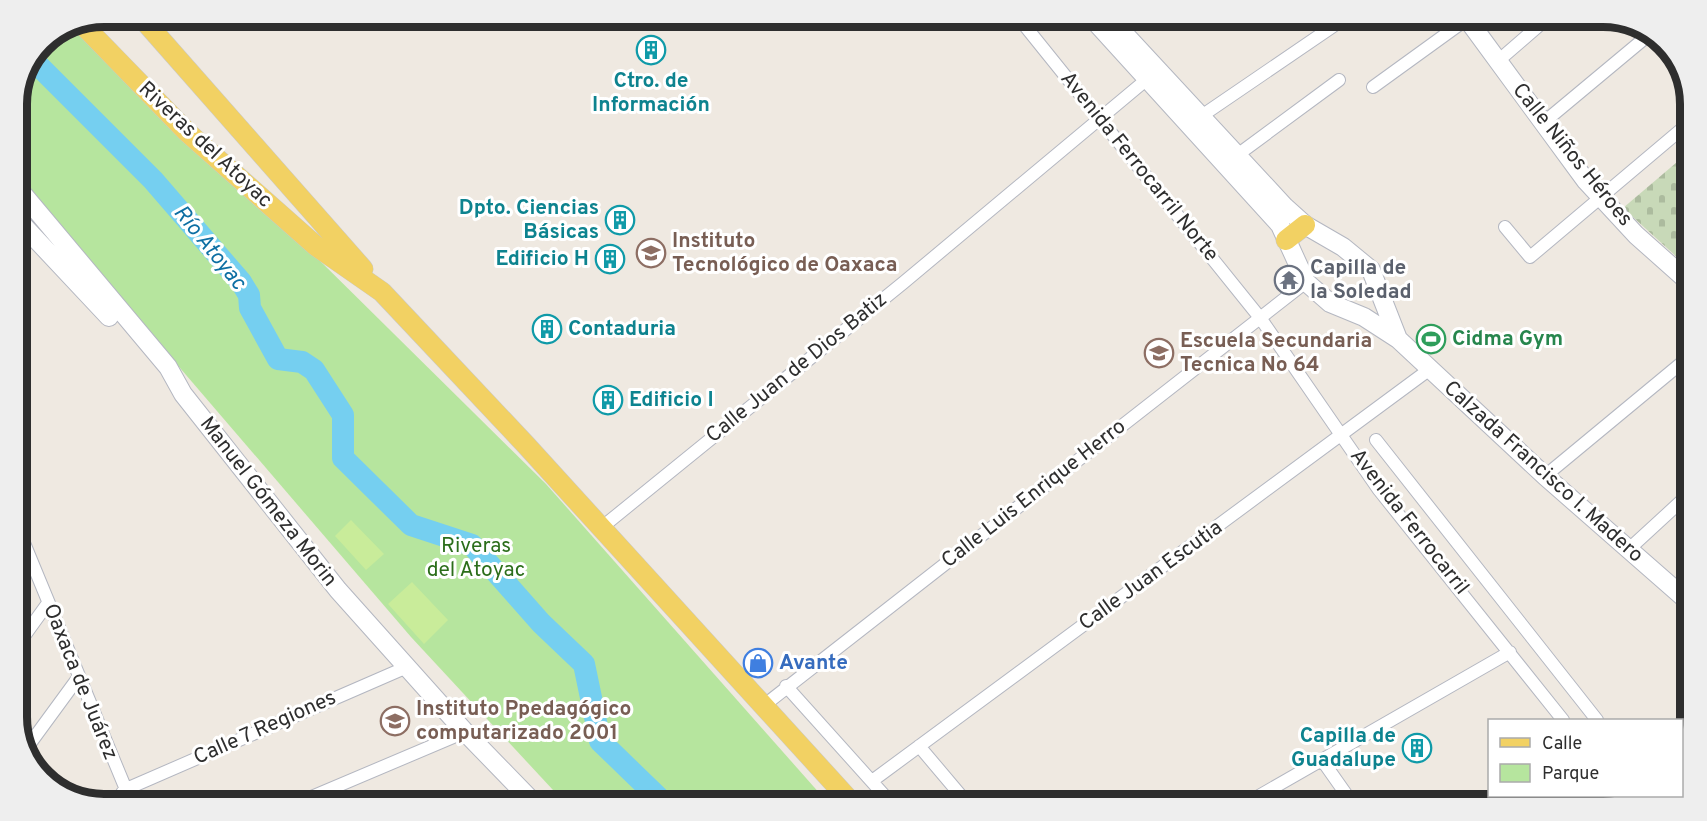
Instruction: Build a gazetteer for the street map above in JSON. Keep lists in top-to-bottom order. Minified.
{"streets":{"main road":["Riveras del Atoyac","Calle Niños Héroes","Calzada Francisco I. Madero","Manuel Gómeza Morin"],"street":["Avenida Ferrocarril Norte","Calle Juan de Dios Batiz","Calle Luis Enrique Herro","Avenida Ferrocarril","Calle Juan Escutia","Oaxaca de Juárez","Calle 7 Regiones"]},"crossings":[["Riveras del Atoyac","Calle Juan de Dios Batiz"],["Riveras del Atoyac","Calle Luis Enrique Herro"],["Avenida Ferrocarril Norte","Calle Juan de Dios Batiz"],["Avenida Ferrocarril Norte","Calle Luis Enrique Herro"],["Avenida Ferrocarril Norte","Avenida Ferrocarril"],["Calle Juan de Dios Batiz","Calzada Francisco I. Madero"],["Calzada Francisco I. Madero","Calle Luis Enrique Herro"],["Calzada Francisco I. Madero","Calle Juan Escutia"],["Calle Luis Enrique Herro","Avenida Ferrocarril"],["Manuel Gómeza Morin","Calle 7 Regiones"],["Avenida Ferrocarril","Calle Juan Escutia"],["Oaxaca de Juárez","Calle 7 Regiones"]],"water":["Río Atoyac"],"parks":["Riveras del Atoyac"],"places":{"building":["Ctro. de Información","Dpto. Ciencias Básicas","Edificio H","Contaduria","Edificio I","Capilla de Guadalupe"],"school or university":["Instituto Tecnológico de Oaxaca","Escuela Secundaria Tecnica No 64","Instituto Ppedagógico computarizado 2001"],"temple":["Capilla de la Soledad"],"sports":["Cidma Gym"],"shop":["Avante"]},"legend":["Calle","Parque"]}
